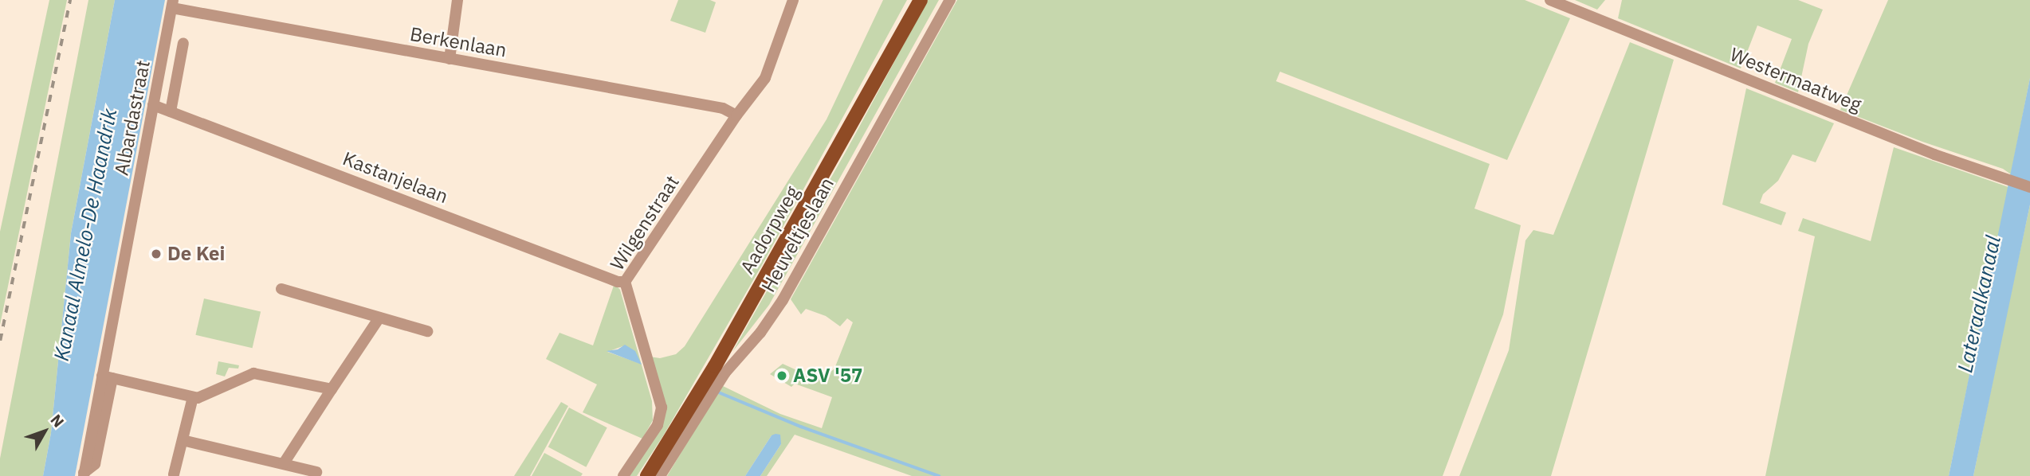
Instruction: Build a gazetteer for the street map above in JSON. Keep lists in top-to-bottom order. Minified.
{"streets":{"main road":["Aadorpweg"],"street":["Berkenlaan","Westermaatweg","Albardastraat","Kastanjelaan","Wilgenstraat","Heuveltjeslaan"]},"crossings":[["Berkenlaan","Albardastraat"],["Berkenlaan","Wilgenstraat"],["Albardastraat","Kastanjelaan"],["Kastanjelaan","Wilgenstraat"]],"water":["Kanaal Almelo-De Haandrik","Lateraalkanaal"],"places":["De Kei","ASV '57"],"north":"top right"}
